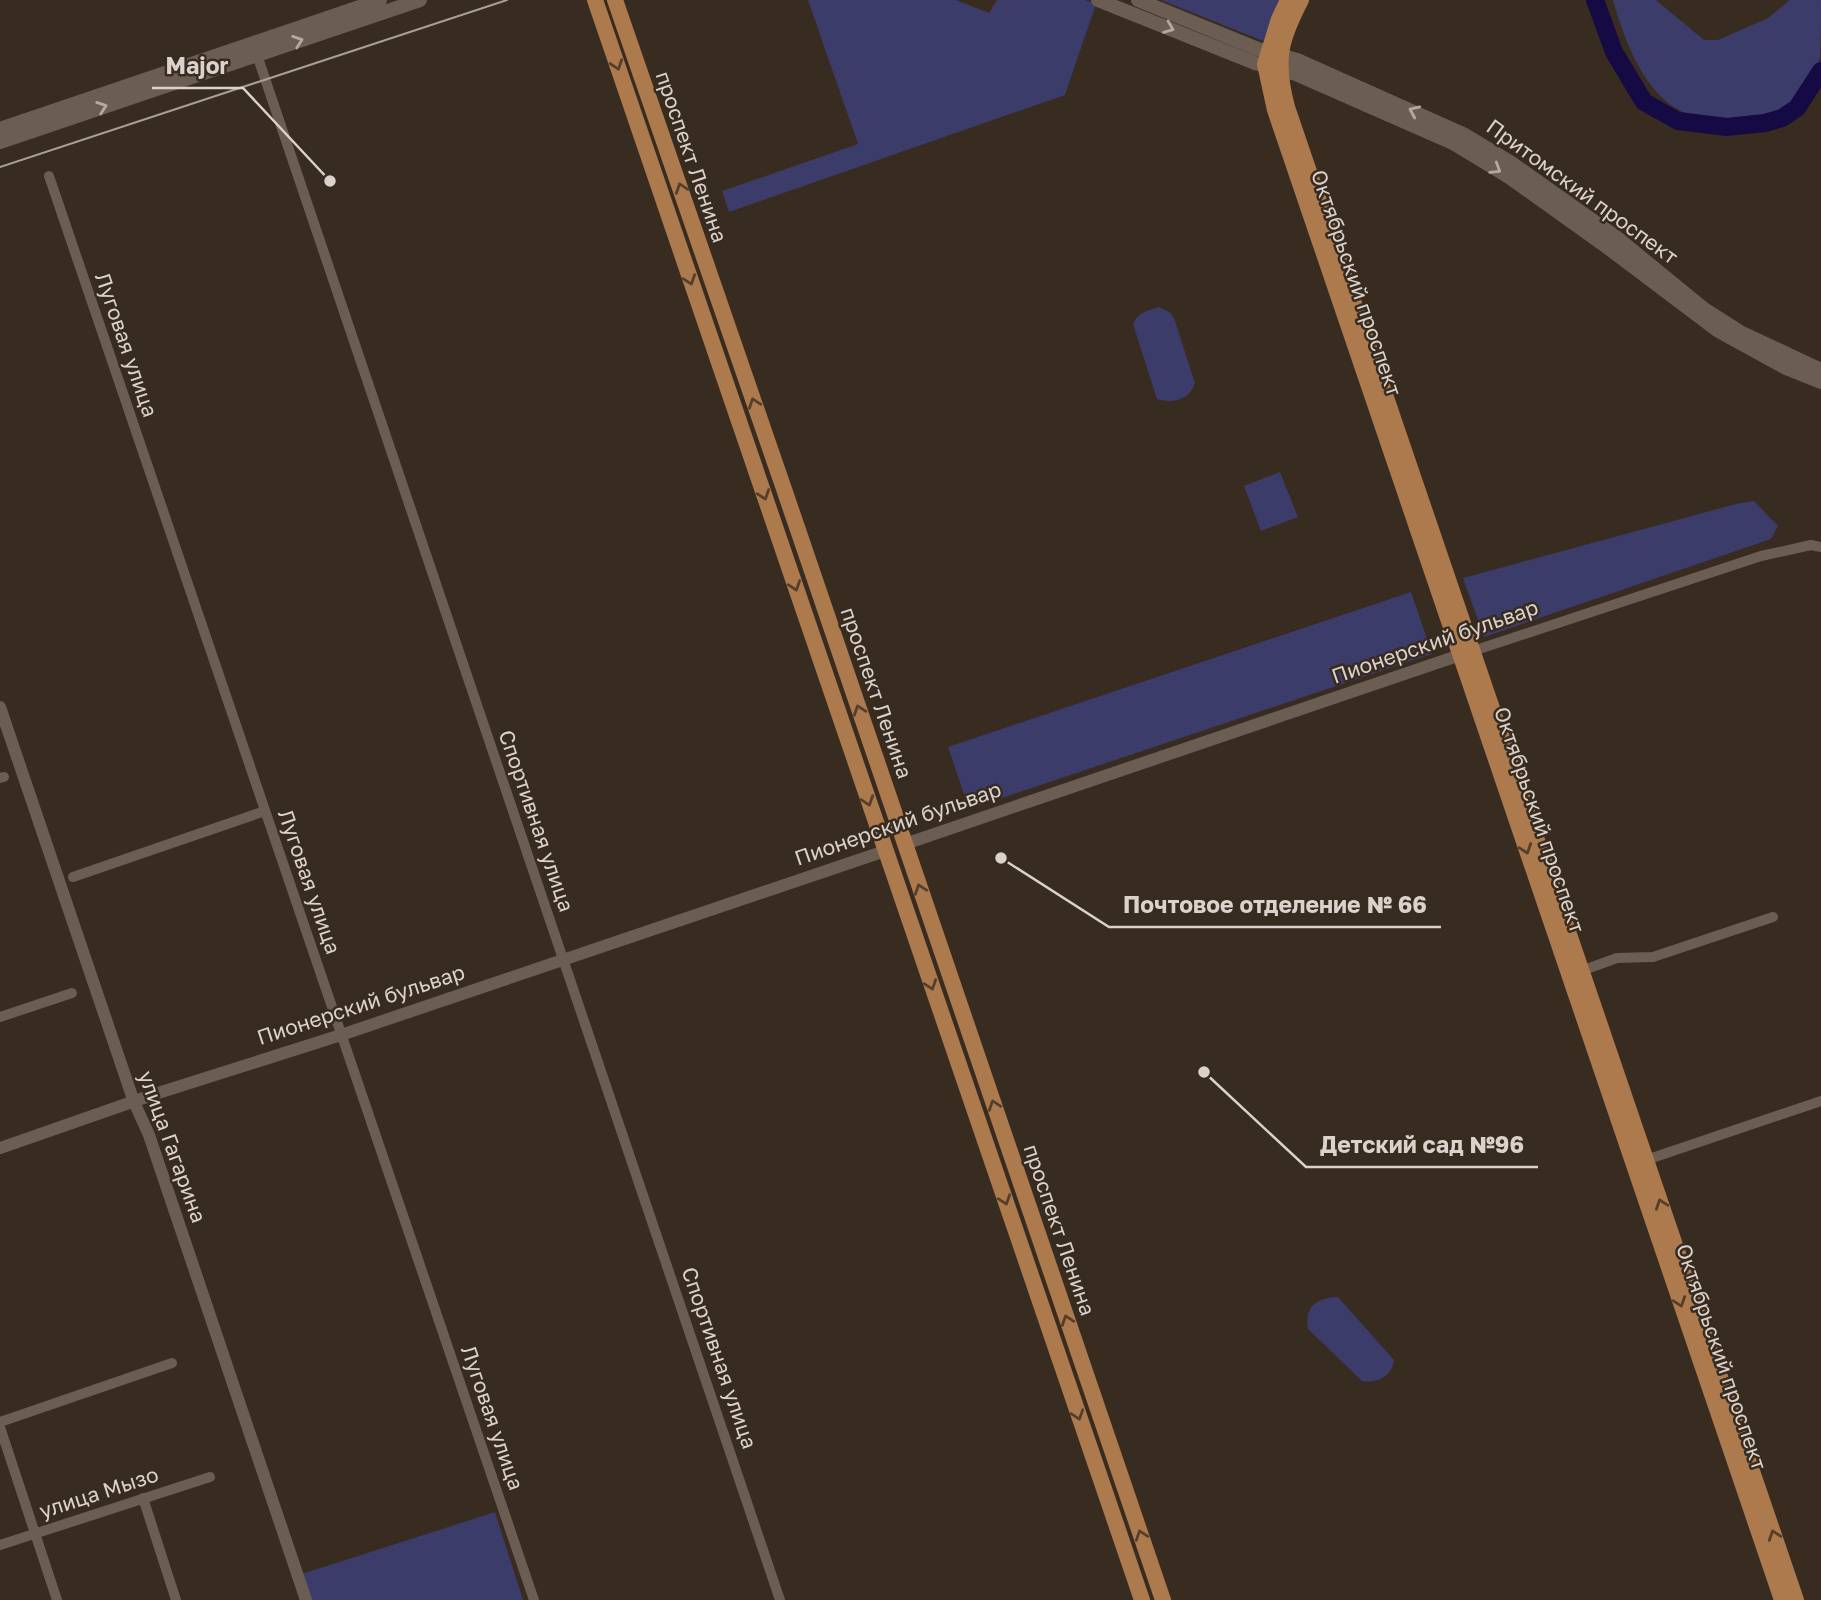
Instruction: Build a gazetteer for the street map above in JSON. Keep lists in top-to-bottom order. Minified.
{"streets":{"main road":["проспект Ленина","Притомский проспект","Октябрьский проспект","Пионерский бульвар"],"street":["Луговая улица","Спортивная улица","улица Гагарина","улица Мызо"]},"crossings":[["проспект Ленина","Пионерский бульвар"],["Притомский проспект","Октябрьский проспект"],["Октябрьский проспект","Пионерский бульвар"],["Луговая улица","Пионерский бульвар"],["Пионерский бульвар","Спортивная улица"],["Пионерский бульвар","улица Гагарина"]],"places":["Major","Почтовое отделение № 66","Детский сад №96"]}
